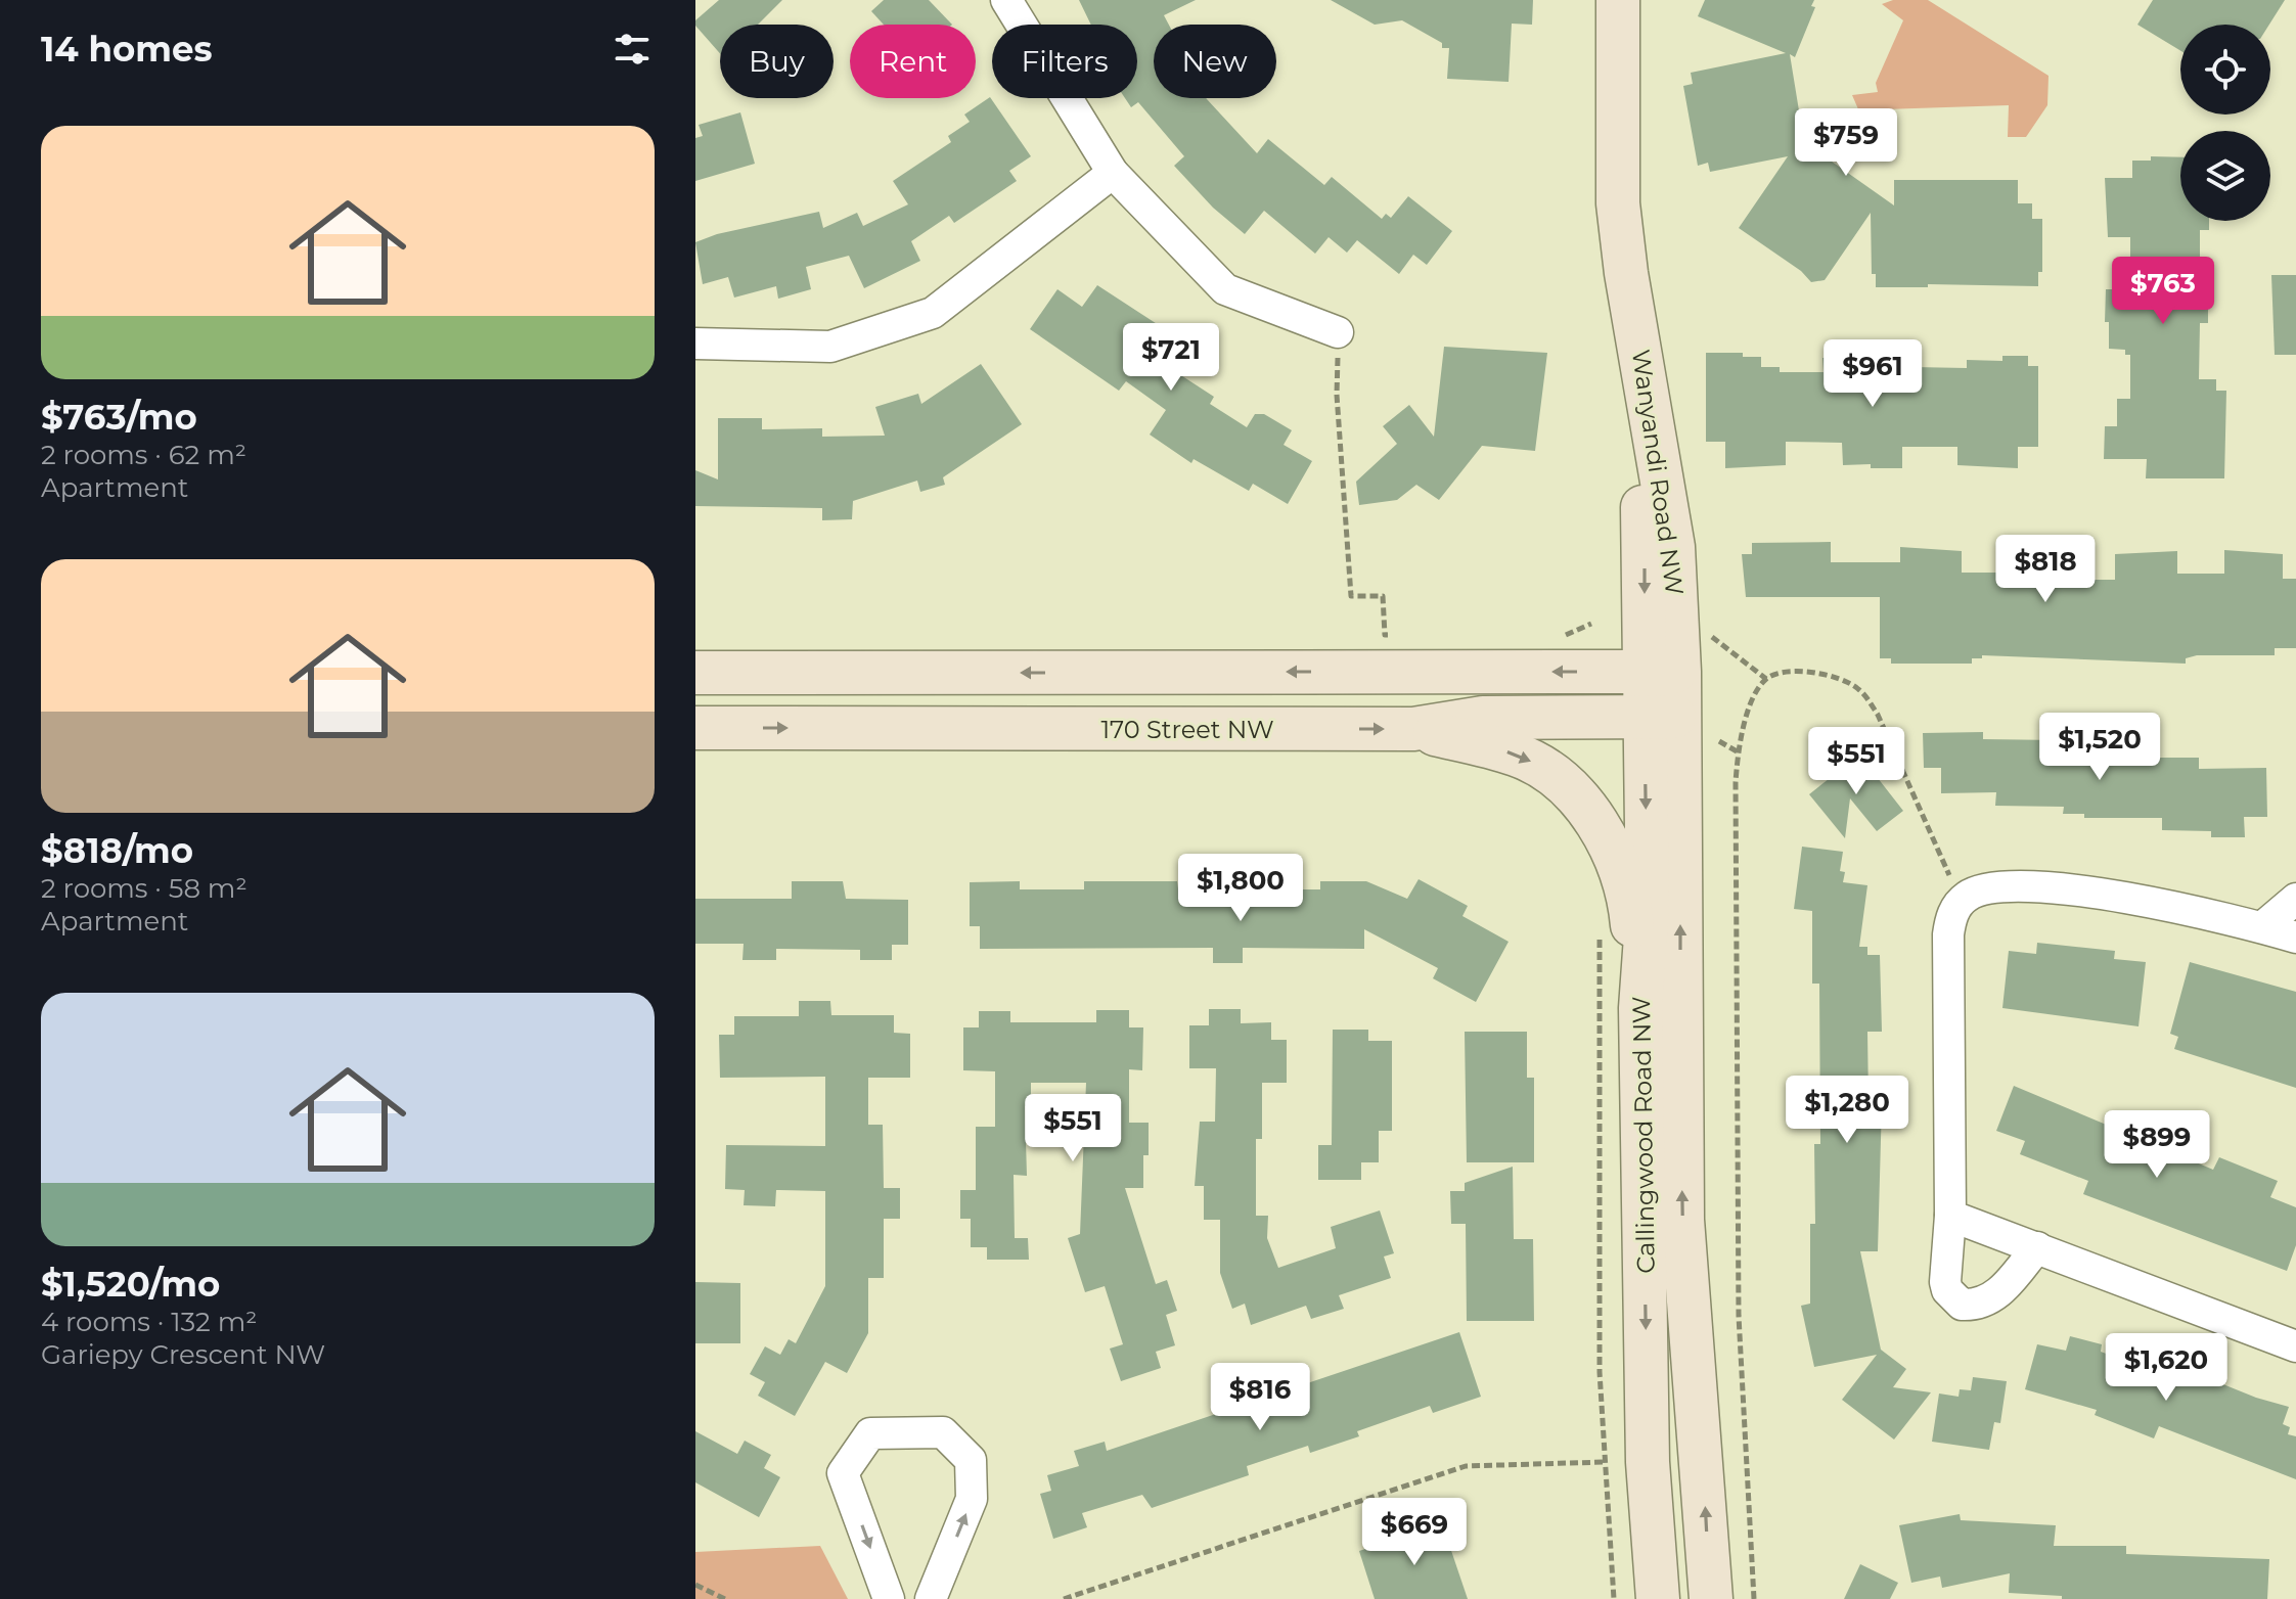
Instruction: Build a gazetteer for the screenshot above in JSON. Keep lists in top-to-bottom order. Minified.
{"streets":{"main road":["Wanyandi Road NW","170 Street NW","Callingwood Road NW"]},"crossings":[["Wanyandi Road NW","Callingwood Road NW"],["170 Street NW","Callingwood Road NW"]],"page":{"heading":"14 homes","chip":["Buy","Rent","Filters","New"],"list":[{"name":"$763/mo","note":"2 rooms · 62 m² · Apartment"},{"name":"$818/mo","note":"2 rooms · 58 m² · Apartment"},{"name":"$1,520/mo","note":"4 rooms · 132 m² · Gariepy Crescent NW"}],"price":["$759","$763","$721","$961","$818","$1,520","$551","$1,800","$1,280","$551","$899","$1,620","$816","$669"]}}
